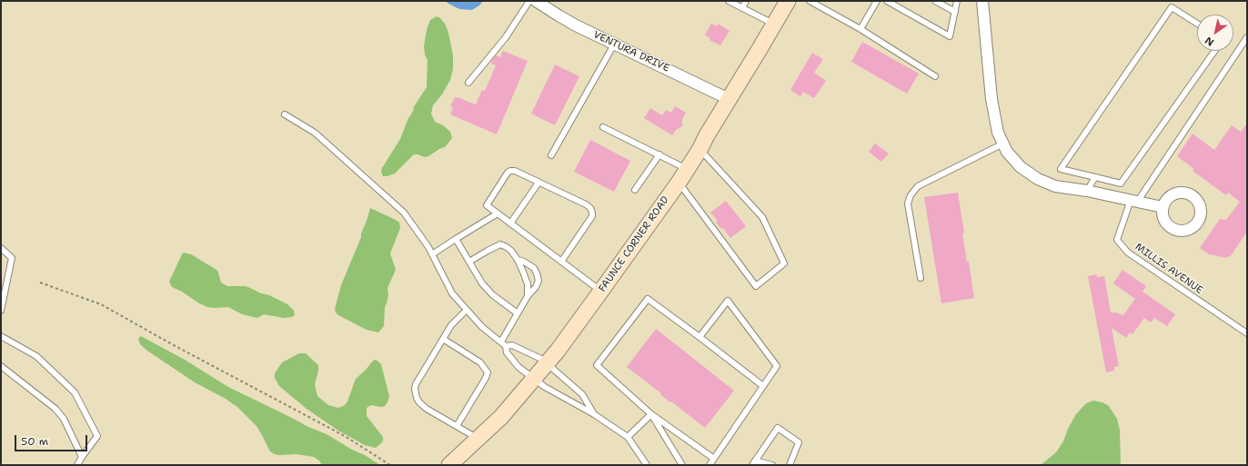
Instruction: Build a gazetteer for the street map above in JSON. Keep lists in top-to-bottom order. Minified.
{"streets":{"main road":["FAUNCE CORNER ROAD"],"street":["VENTURA DRIVE"],"lane":["MILLIS AVENUE"]},"crossings":[["VENTURA DRIVE","FAUNCE CORNER ROAD"]],"scale_bar":"50 m","north":"bottom left"}
